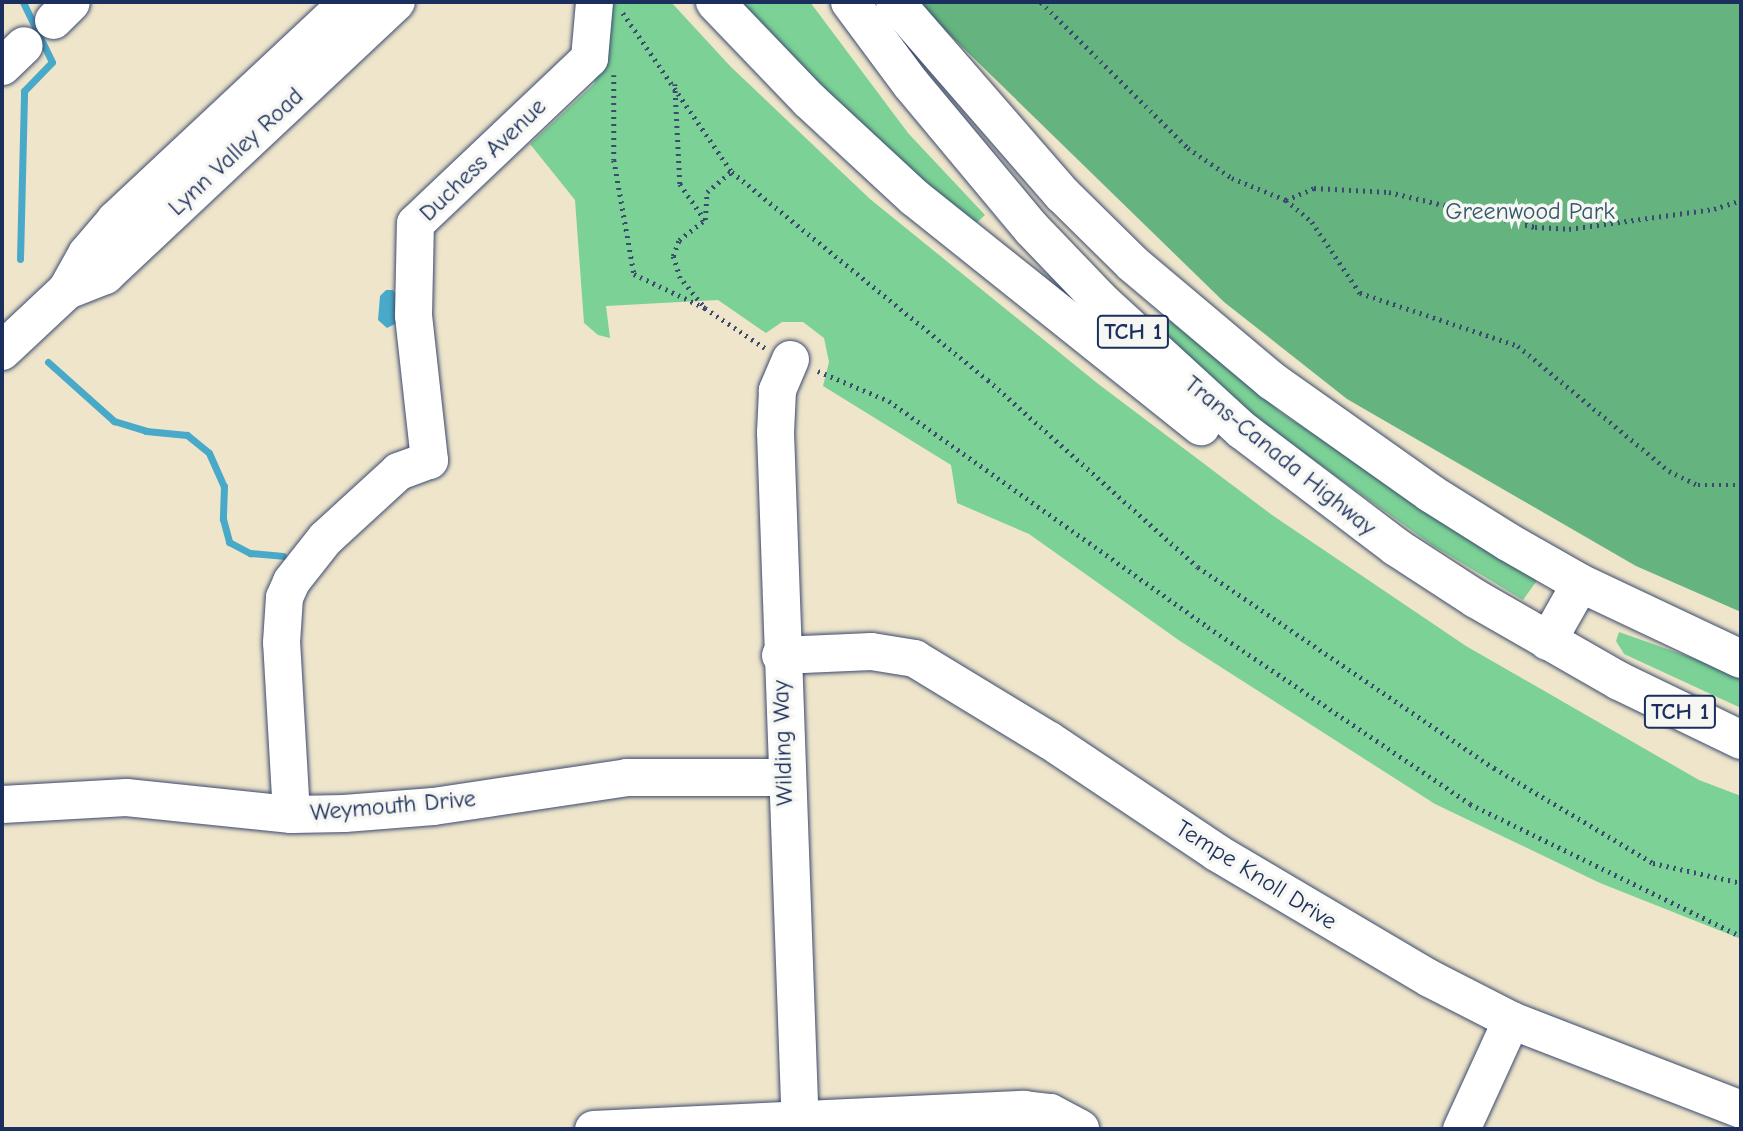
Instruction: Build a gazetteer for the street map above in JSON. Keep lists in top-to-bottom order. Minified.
{"streets":{"main road":["Lynn Valley Road","TCH 1","Trans-Canada Highway"],"street":["Duchess Avenue","Wilding Way","Weymouth Drive","Tempe Knoll Drive"]},"crossings":[["Duchess Avenue","Weymouth Drive"],["Wilding Way","Weymouth Drive"],["Wilding Way","Tempe Knoll Drive"]],"parks":["Greenwood Park"]}
